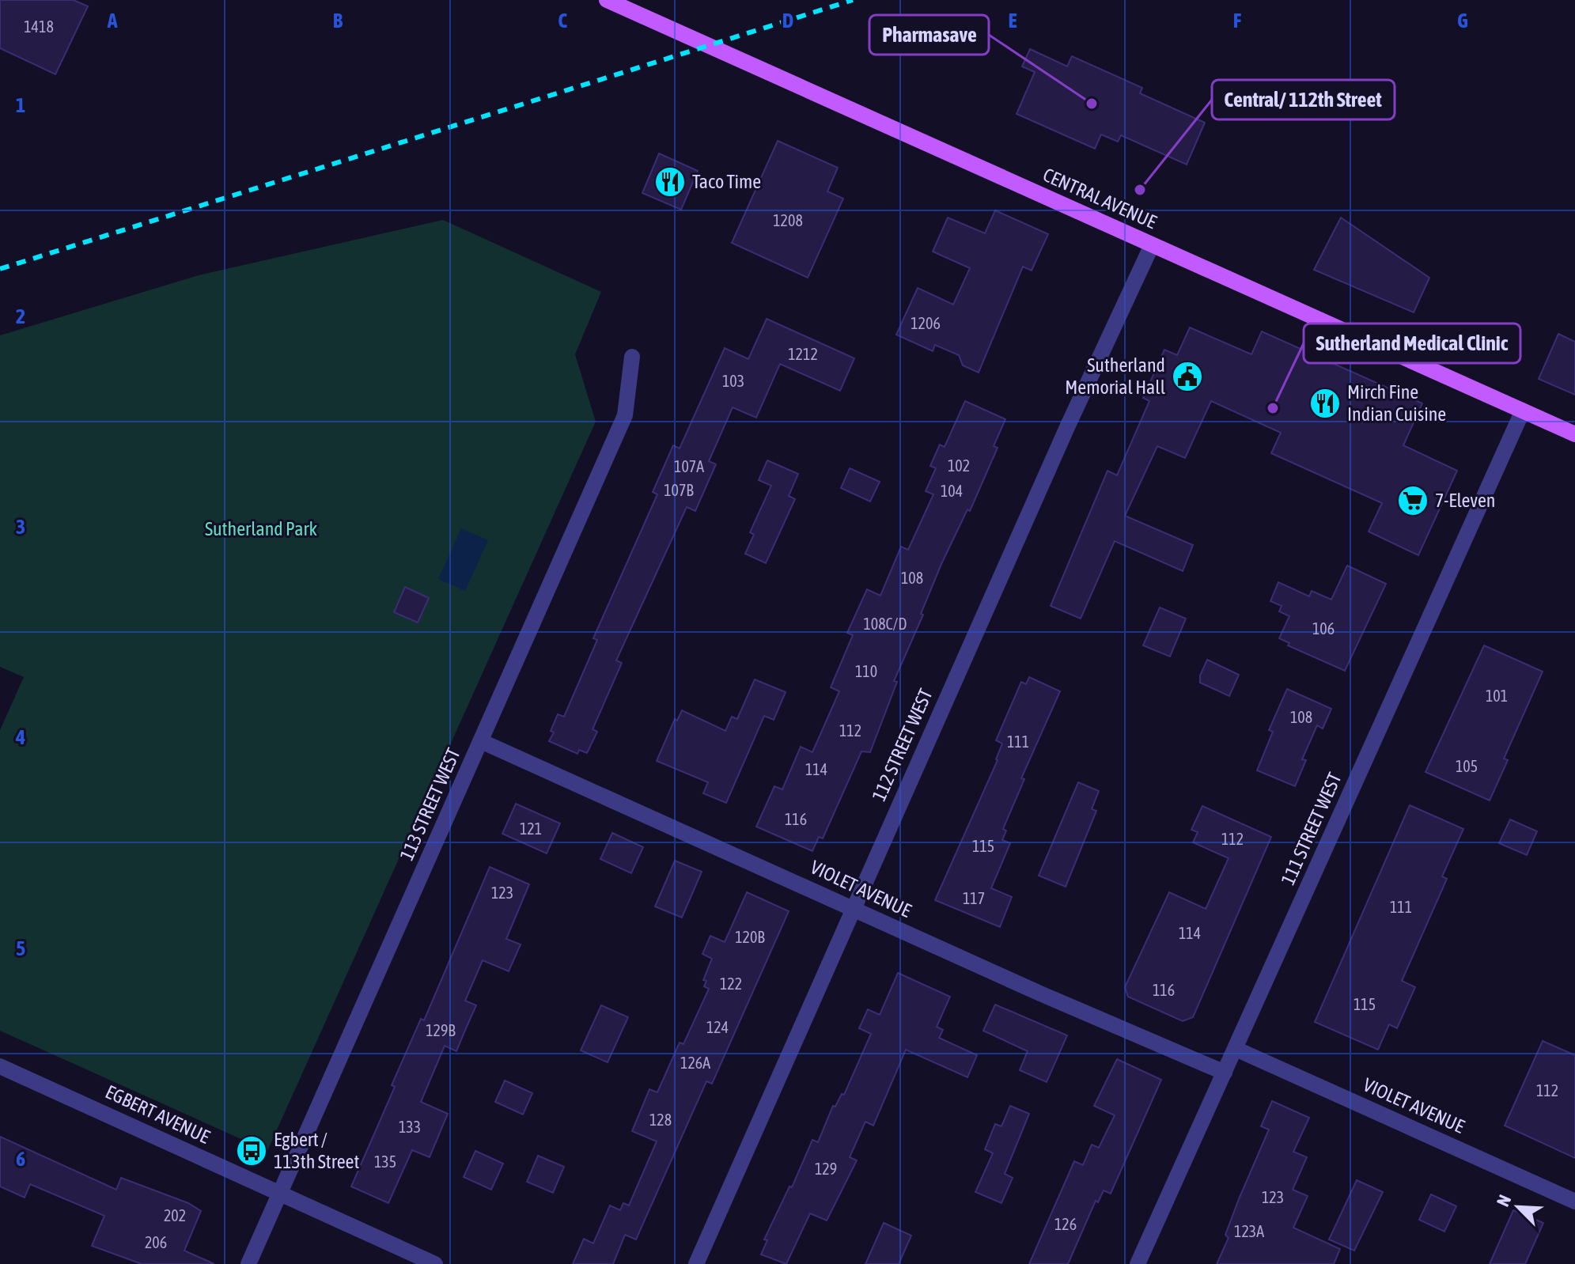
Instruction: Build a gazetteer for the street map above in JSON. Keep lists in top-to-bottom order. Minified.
{"streets":{"main road":["CENTRAL AVENUE"],"street":["112 STREET WEST","113 STREET WEST","111 STREET WEST","VIOLET AVENUE","EGBERT AVENUE"]},"crossings":[["CENTRAL AVENUE","112 STREET WEST"],["CENTRAL AVENUE","111 STREET WEST"],["112 STREET WEST","VIOLET AVENUE"],["113 STREET WEST","VIOLET AVENUE"],["113 STREET WEST","EGBERT AVENUE"],["111 STREET WEST","VIOLET AVENUE"]],"parks":["Sutherland Park"],"places":{"other":["Pharmasave","Central/ 112th Street","Sutherland Medical Clinic"],"restaurant":["Taco Time","Mirch Fine Indian Cuisine"],"public building":["Sutherland Memorial Hall"],"supermarket":["7-Eleven"],"bus stop":["Egbert / 113th Street"]},"house_numbers":["1418","1208","1206","1212","103","102","107A","107B","104","108","108C/D","106","110","101","108","112","111","105","114","116","121","112","115","123","117","111","114","120B","122","116","115","124","129B","126A","112","128","133","135","129","123","202","126","123A","206"],"north":"top left","grid":{"columns":["A","B","C","D","E","F","G"],"rows":["1","2","3","4","5","6"]}}
